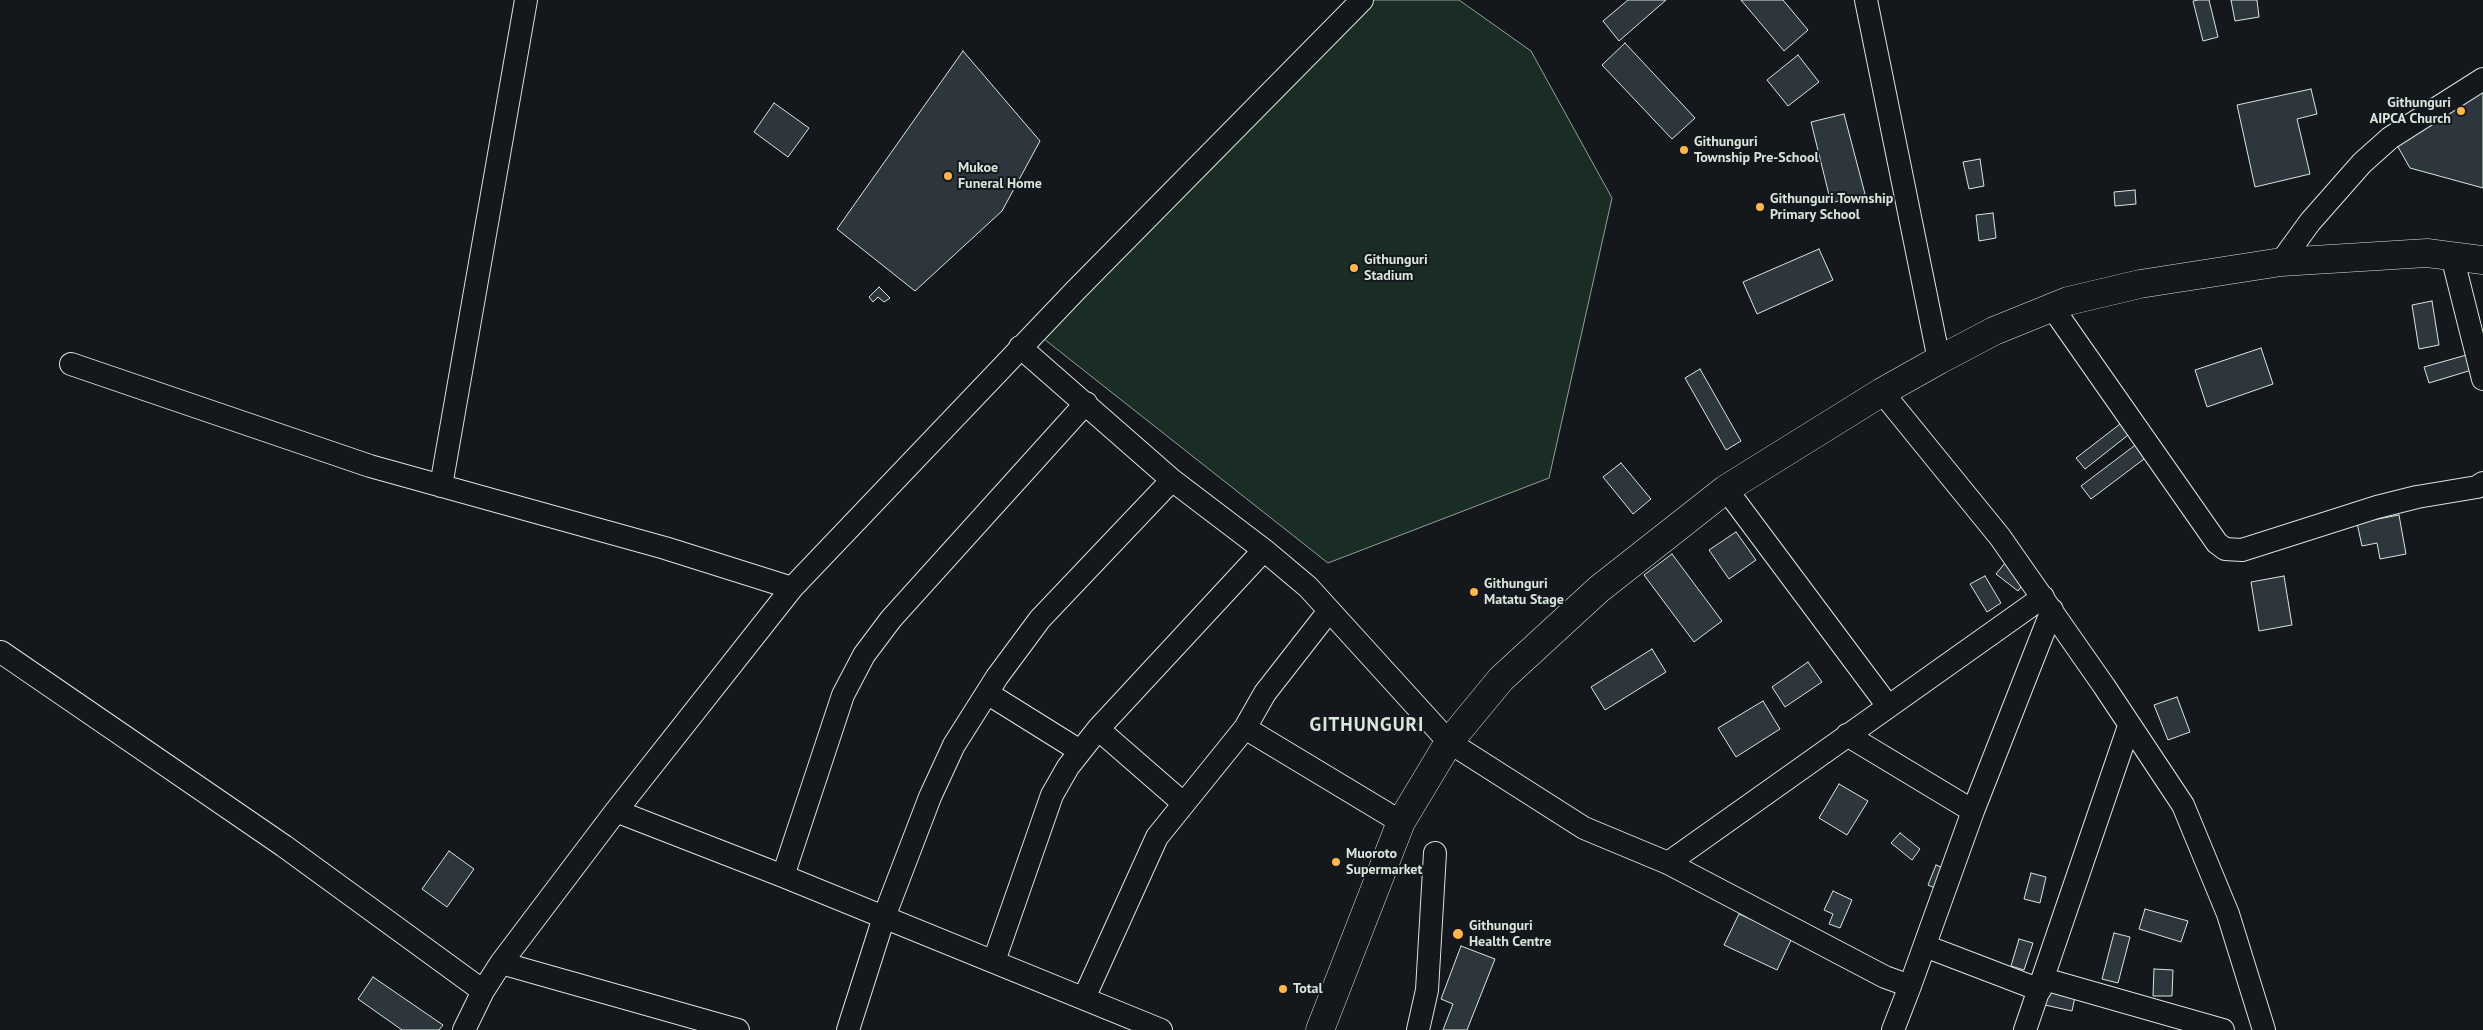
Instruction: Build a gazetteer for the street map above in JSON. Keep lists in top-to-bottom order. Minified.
{"districts":["GITHUNGURI"],"places":["Githunguri AIPCA Church","Githunguri Township Pre-School","Mukoe Funeral Home","Githunguri Township Primary School","Githunguri Stadium","Githunguri Matatu Stage","Muoroto Supermarket","Githunguri Health Centre","Total"]}
